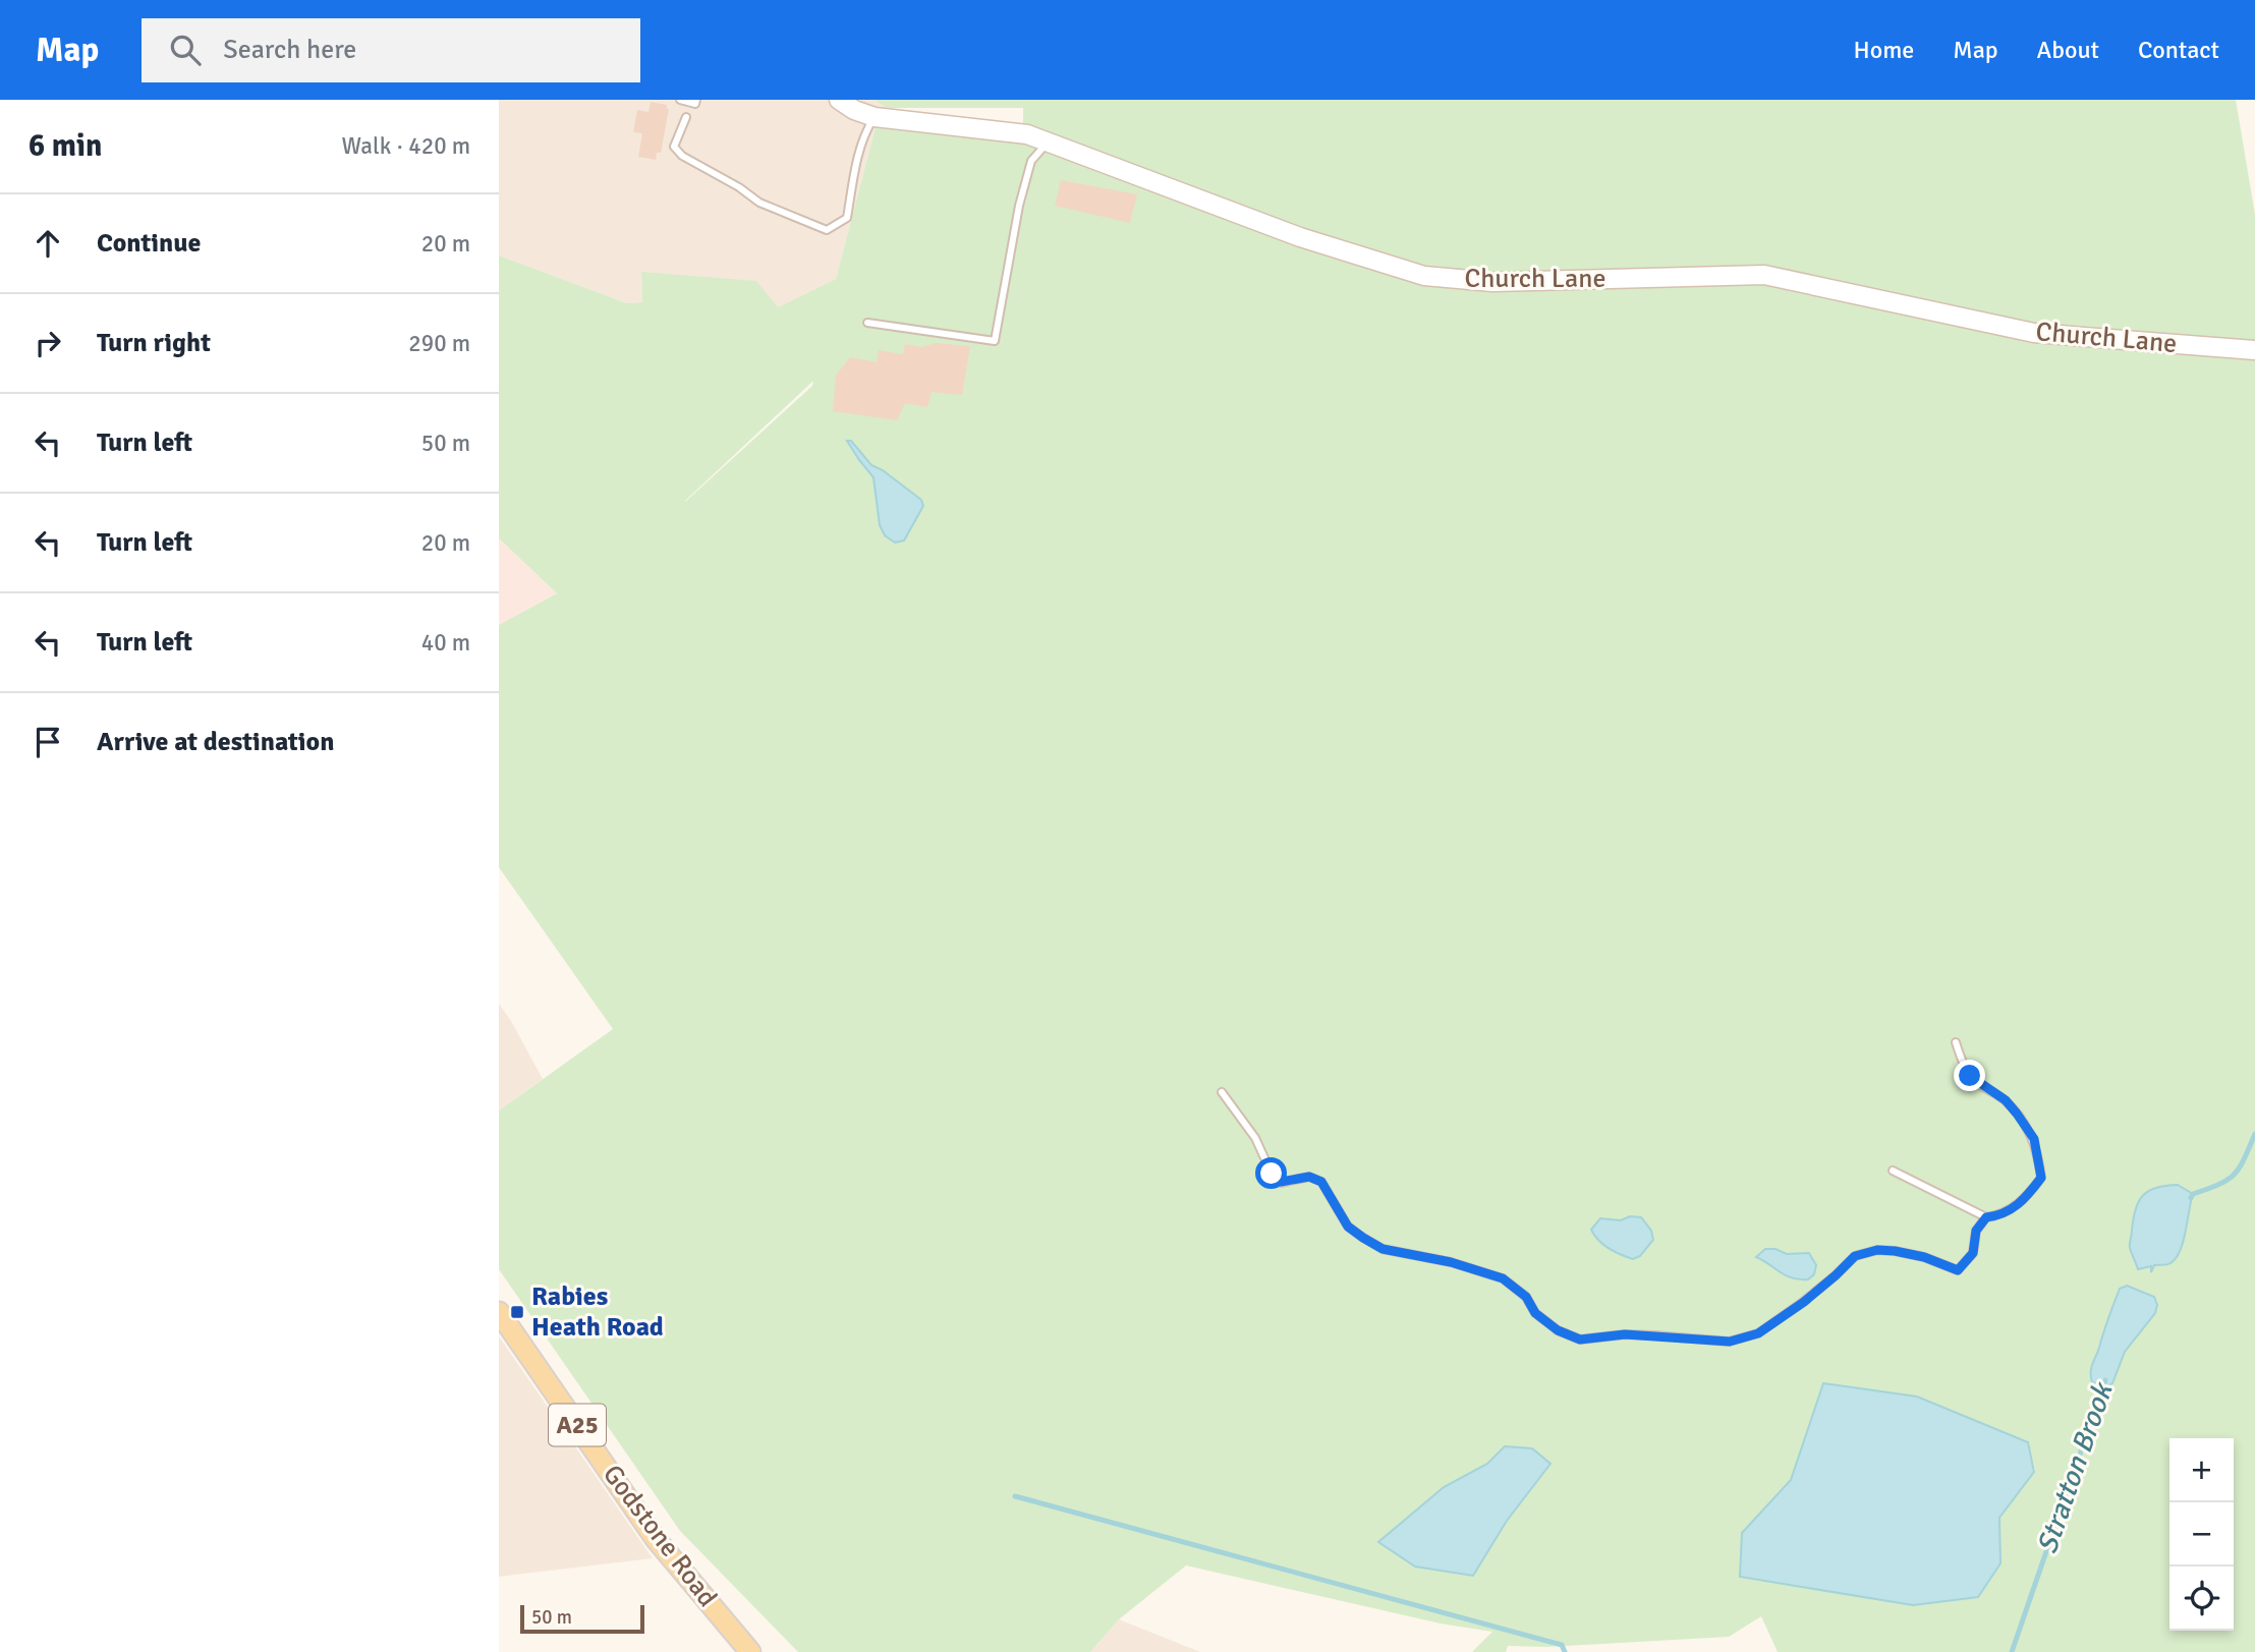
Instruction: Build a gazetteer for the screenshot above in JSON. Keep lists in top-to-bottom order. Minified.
{"streets":{"main road":["A25","Godstone Road"],"street":["Church Lane"]},"water":["Stratton Brook"],"places":{"transit":["Rabies Heath Road"]},"scale_bar":"50 m","page":{"header":"Map","search":"Search here","nav":["Home","Map","About","Contact"],"heading":["6 min","Walk · 420 m"],"list":[["Continue","20 m"],["Turn right","290 m"],["Turn left","50 m"],["Turn left","20 m"],["Turn left","40 m"],"Arrive at destination"],"map_buttons":["+","−"],"scale":"50 m"}}
